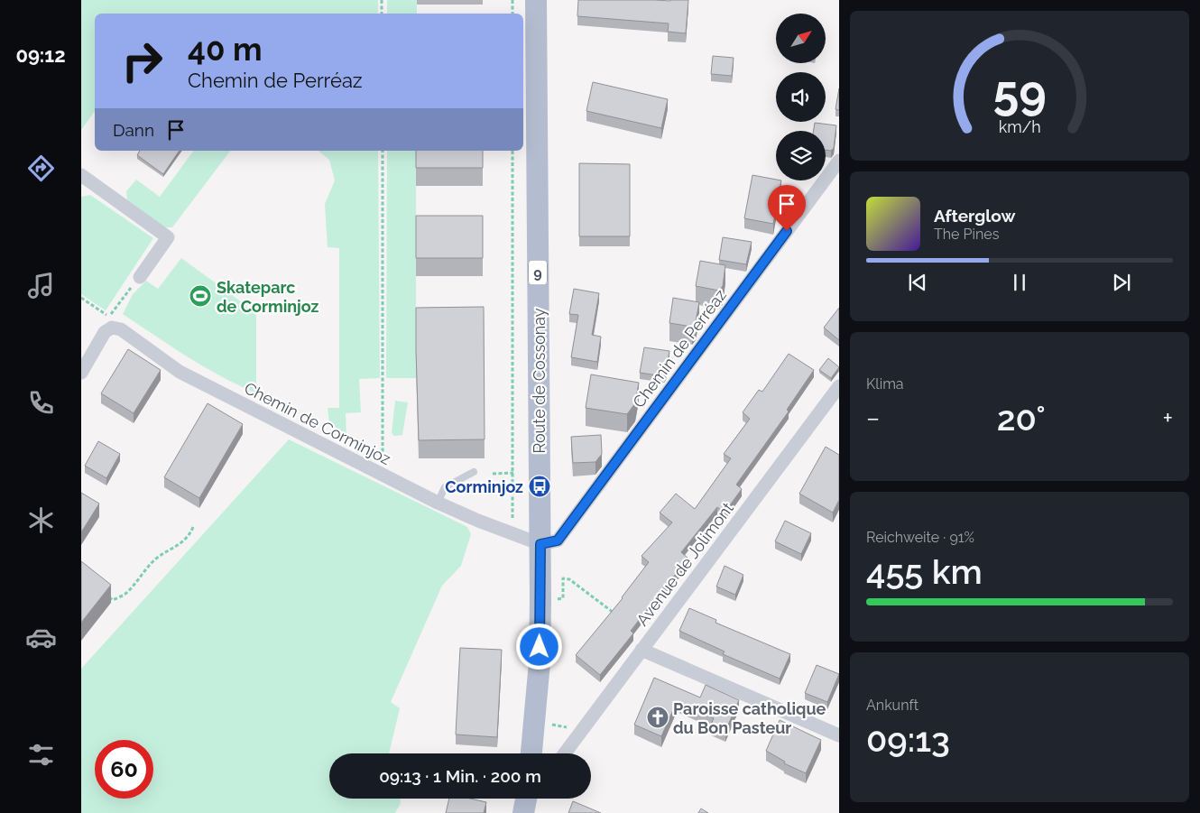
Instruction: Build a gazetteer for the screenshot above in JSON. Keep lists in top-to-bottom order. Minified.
{"streets":{"main road":["9","Route de Cossonay"],"street":["Chemin de Perréaz","Chemin de Corminjoz","Avenue de Jolimont"]},"crossings":[["Chemin de Perréaz","Route de Cossonay"],["Chemin de Perréaz","Chemin de Corminjoz"],["Route de Cossonay","Chemin de Corminjoz"]],"places":{"sports":["Skateparc de Corminjoz"],"bus stop":["Corminjoz"],"church":["Paroisse catholique du Bon Pasteur"]},"north":"top right","page":{"tabs":"09:12","turn":["40 m","Chemin de Perréaz"],"then":"Dann","song":["Afterglow","The Pines"],"tile":["Klima",["Reichweite · 91%","455 km"],["Ankunft","09:13"]],"heat":["−","20°","+"],"limit":"60","trip":"09:13 · 1 Min. · 200 m","gauge":["59","km/h"]}}
